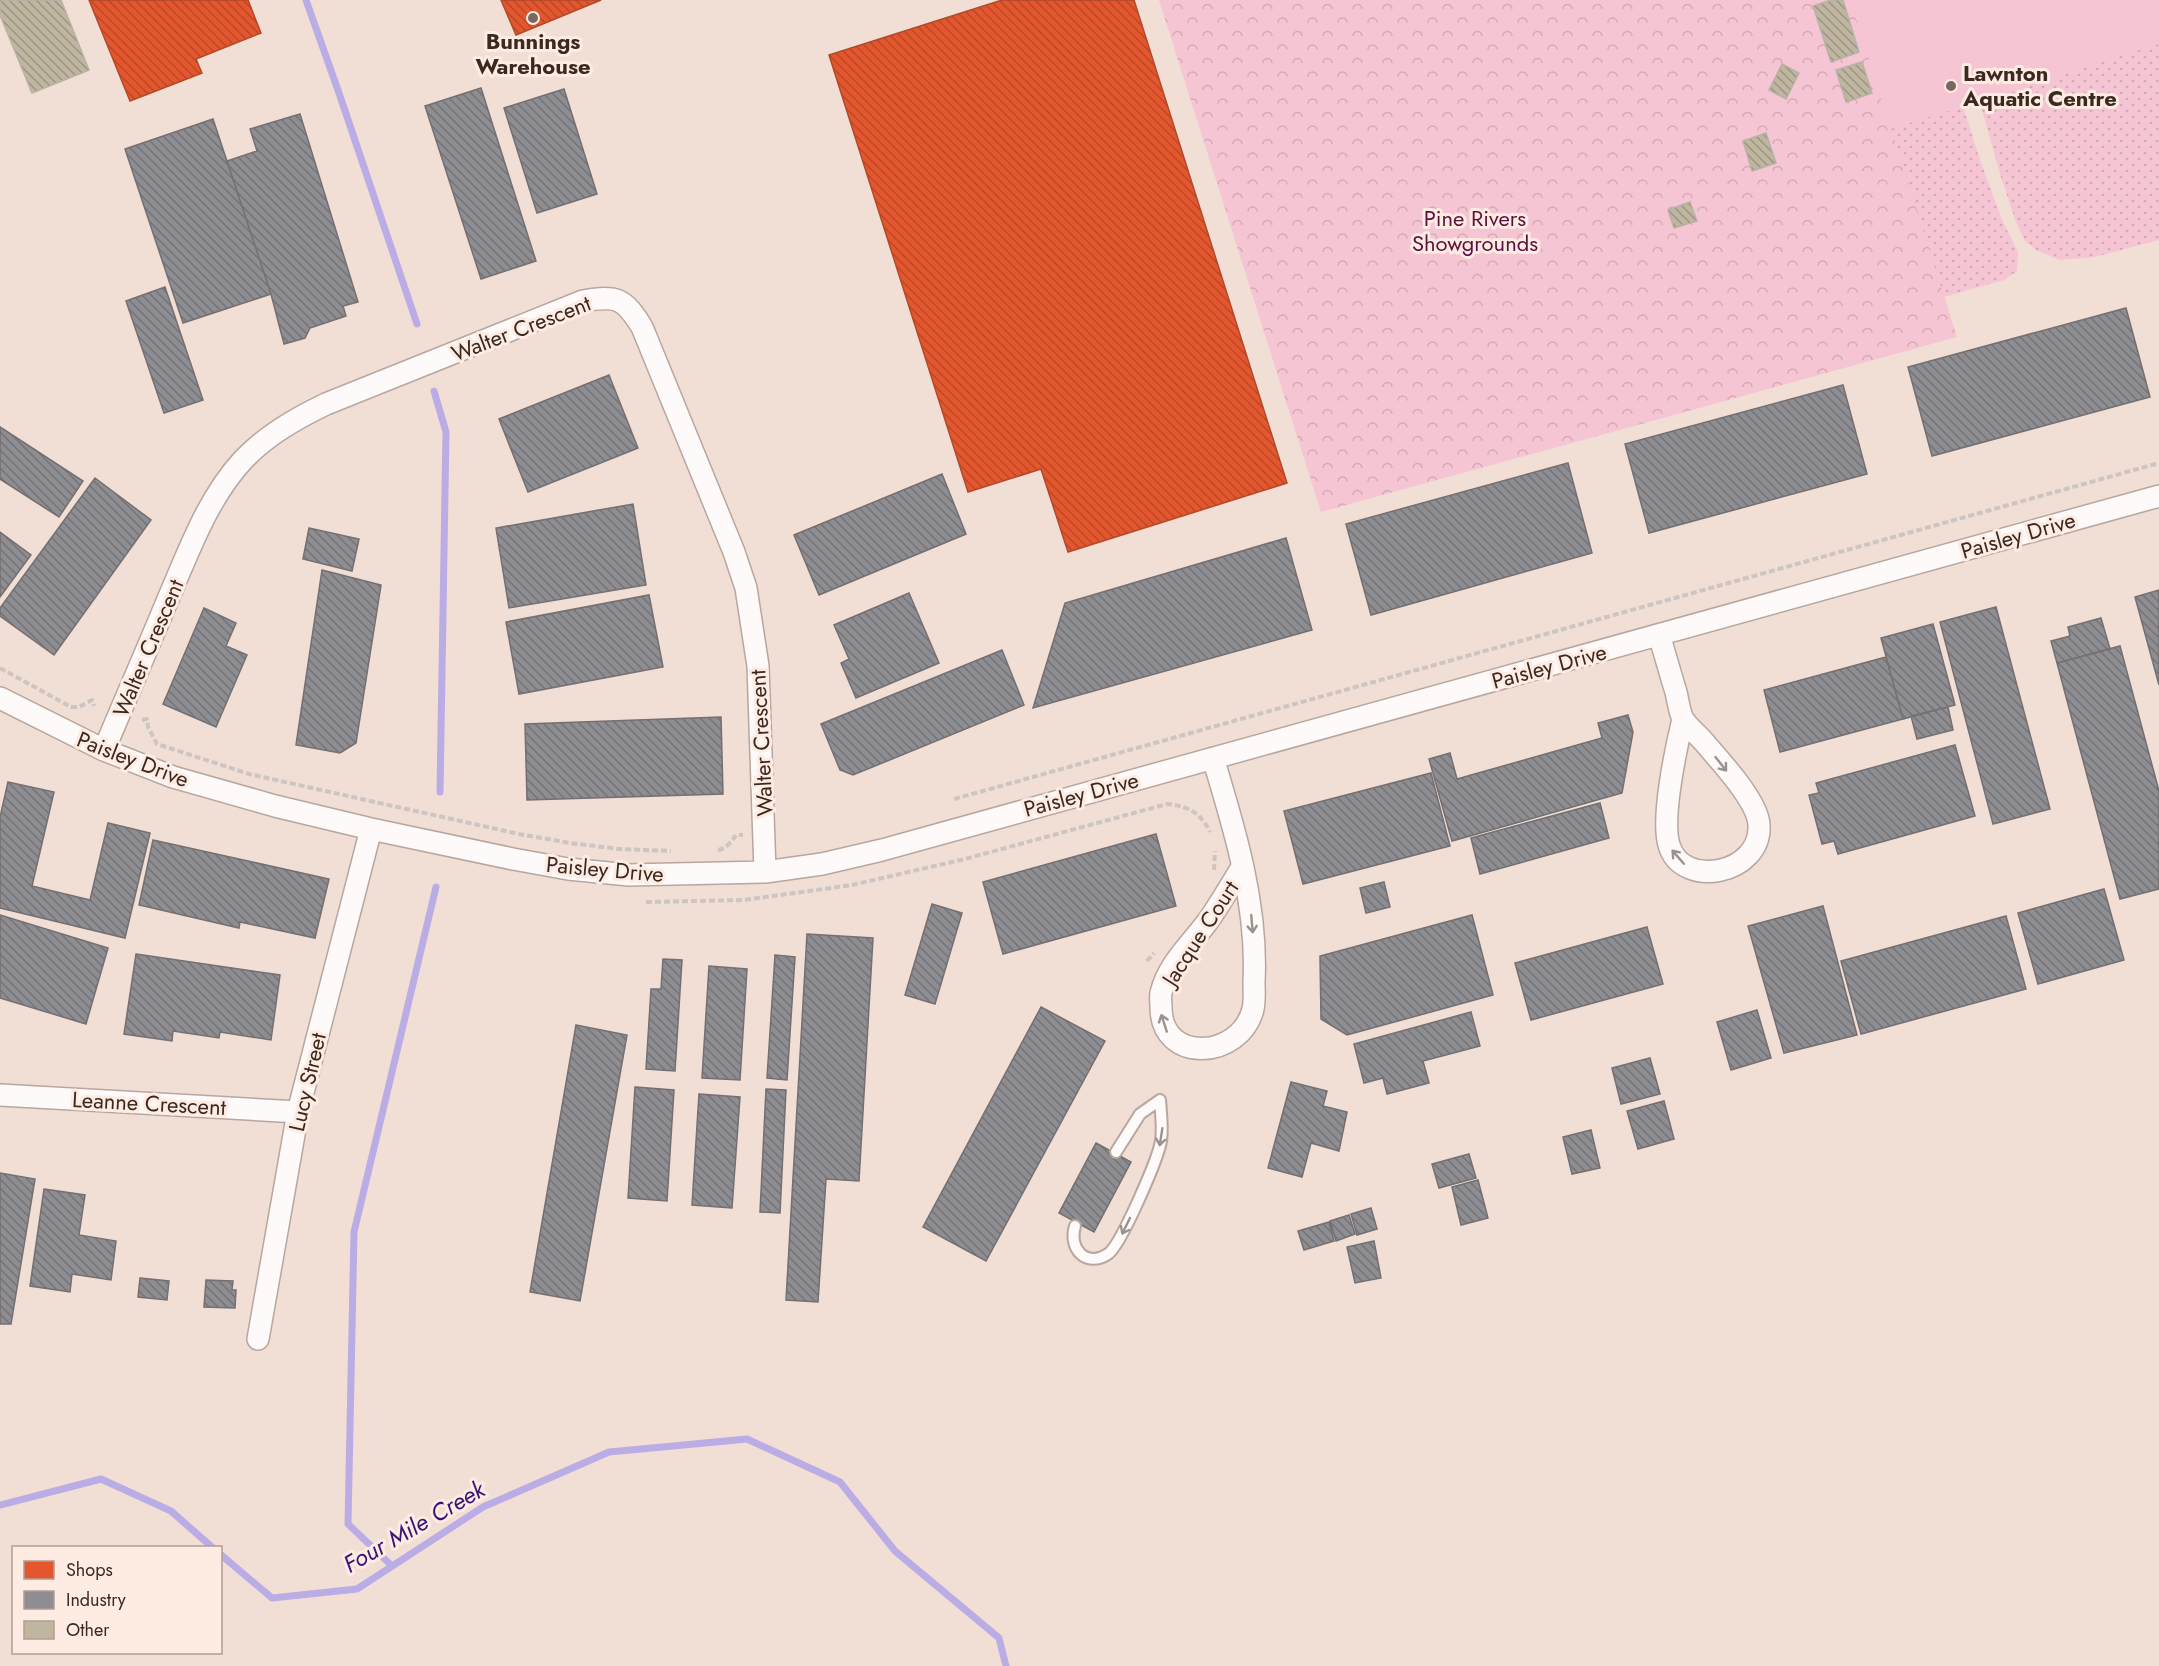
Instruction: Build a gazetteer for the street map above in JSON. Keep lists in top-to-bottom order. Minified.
{"streets":{"street":["Walter Crescent","Paisley Drive","Jacque Court","Lucy Street","Leanne Crescent"]},"crossings":[["Walter Crescent","Paisley Drive"],["Paisley Drive","Jacque Court"],["Paisley Drive","Lucy Street"],["Lucy Street","Leanne Crescent"]],"water":["Four Mile Creek"],"parks":["Pine Rivers Showgrounds"],"places":["Bunnings Warehouse","Lawnton Aquatic Centre"],"legend":["Shops","Industry","Other"]}
